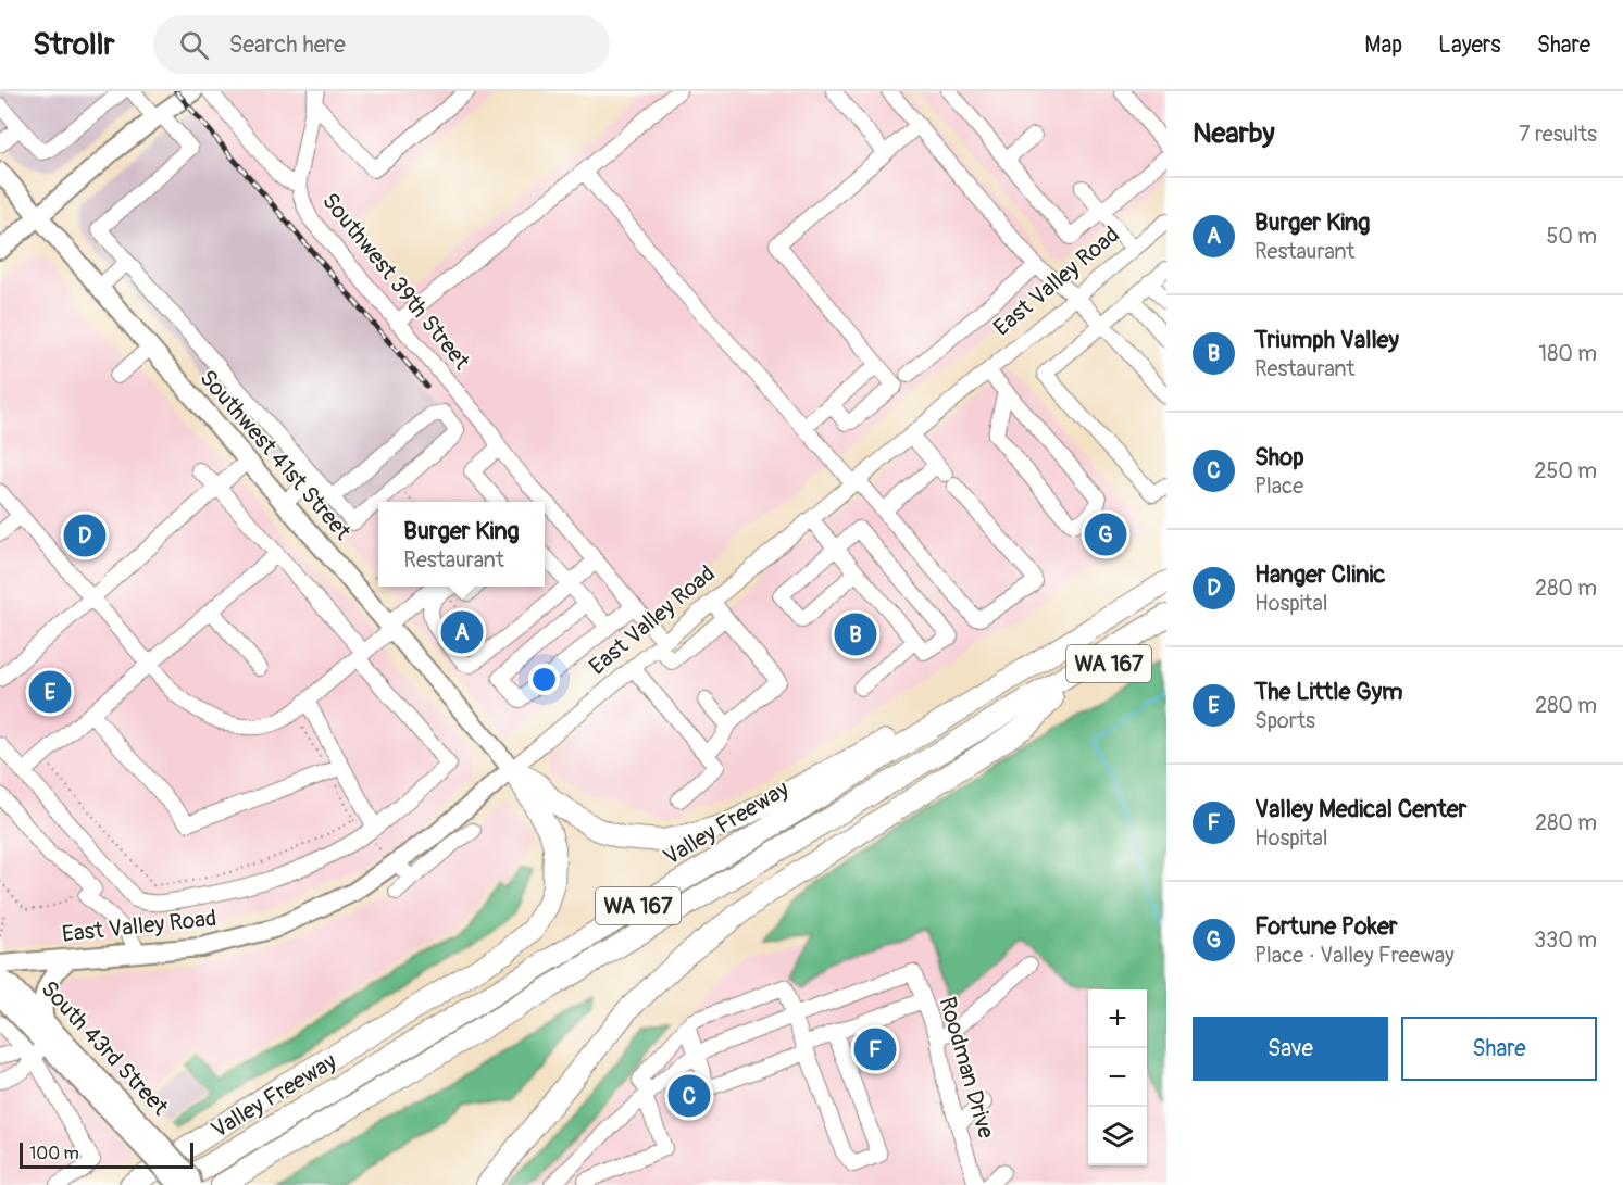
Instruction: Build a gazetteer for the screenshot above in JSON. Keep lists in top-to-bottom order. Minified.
{"streets":{"highway":["WA 167","Valley Freeway"],"main road":["East Valley Road","Southwest 41st Street","South 43rd Street"],"street":["Southwest 39th Street","Roodman Drive"]},"crossings":[["Southwest 39th Street","East Valley Road"],["East Valley Road","Southwest 41st Street"],["Valley Freeway","South 43rd Street"]],"scale_bar":"100 m","page":{"header":"Strollr","search":"Search here","nav":["Map","Layers","Share"],"heading":["Nearby","7 results"],"list":[{"mark":"A","name":"Burger King","note":"Restaurant","value":"50 m"},{"mark":"B","name":"Triumph Valley","note":"Restaurant","value":"180 m"},{"mark":"C","name":"Shop","note":"Place","value":"250 m"},{"mark":"D","name":"Hanger Clinic","note":"Hospital","value":"280 m"},{"mark":"E","name":"The Little Gym","note":"Sports","value":"280 m"},{"mark":"F","name":"Valley Medical Center","note":"Hospital","value":"280 m"},{"mark":"G","name":"Fortune Poker","note":"Place · Valley Freeway","value":"330 m"}],"popup":["Burger King","Restaurant"],"pins":["G","D","A","B","E","F","C"],"map_buttons":["+","−"],"buttons":["Save","Share"],"scale":"100 m"}}
